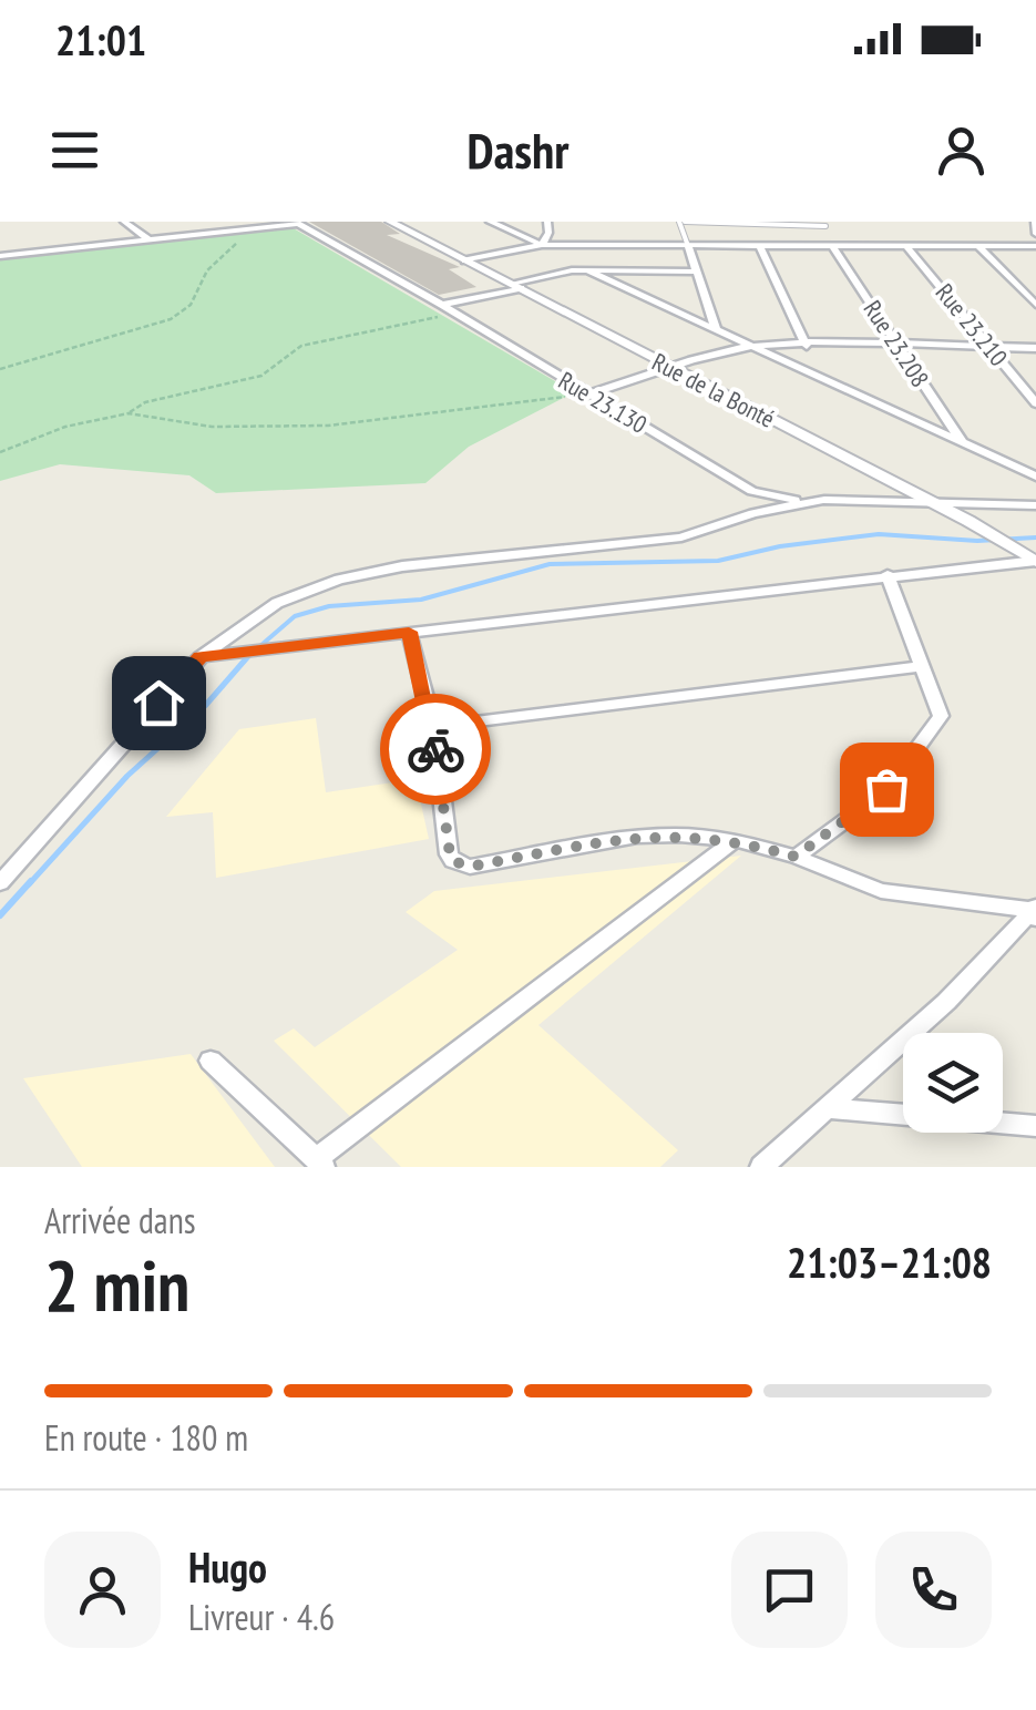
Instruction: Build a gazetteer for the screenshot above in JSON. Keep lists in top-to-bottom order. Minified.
{"streets":{"street":["Rue 23.210","Rue 23.208","Rue de la Bonté","Rue 23.130"]},"crossings":[["Rue de la Bonté","Rue 23.130"]],"page":{"status":"21:01","header":"Dashr","heading":["2 min","Arrivée dans","21:03–21:08"],"panel":["Hugo","Livreur · 4.6"],"bar":"En route · 180 m"}}
